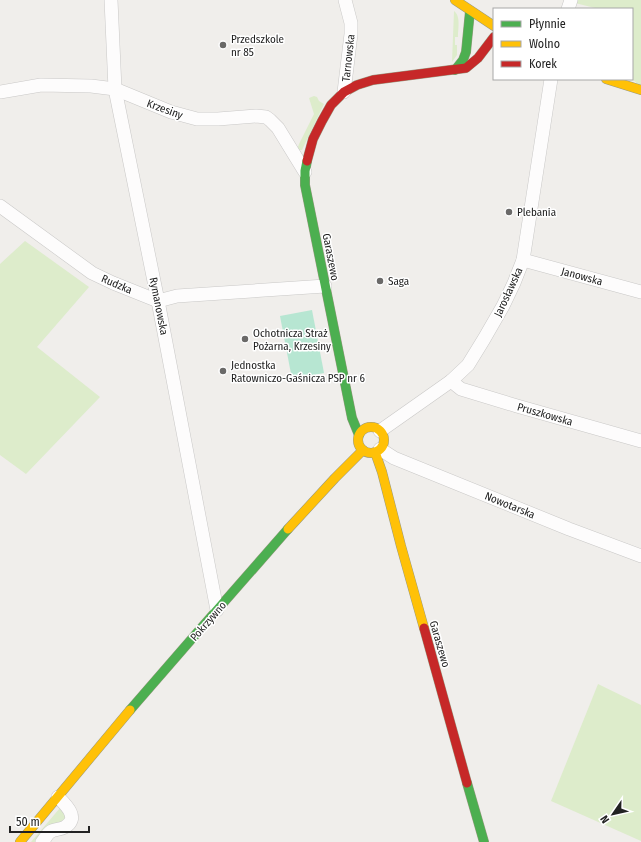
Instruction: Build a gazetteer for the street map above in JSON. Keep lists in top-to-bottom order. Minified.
{"streets":{"street":["Tarnowska","Krzesiny","Garaszewo","Janowska","Rudzka","Jarosławska","Rymanowska","Pruszkowska","Nowotarska","Pokrzywno"]},"crossings":[["Tarnowska","Garaszewo"],["Krzesiny","Garaszewo"],["Krzesiny","Rymanowska"],["Garaszewo","Jarosławska"],["Garaszewo","Nowotarska"],["Garaszewo","Pokrzywno"],["Janowska","Jarosławska"],["Rudzka","Rymanowska"],["Jarosławska","Pruszkowska"],["Jarosławska","Nowotarska"],["Jarosławska","Pokrzywno"],["Rymanowska","Pokrzywno"],["Nowotarska","Pokrzywno"]],"places":["Przedszkole nr 85","Plebania","Saga","Ochotnicza Straż Pożarna, Krzesiny","Jednostka Ratowniczo-Gaśnicza PSP nr 6"],"legend":["Płynnie","Wolno","Korek"],"scale_bar":"50 m","north":"bottom left"}
